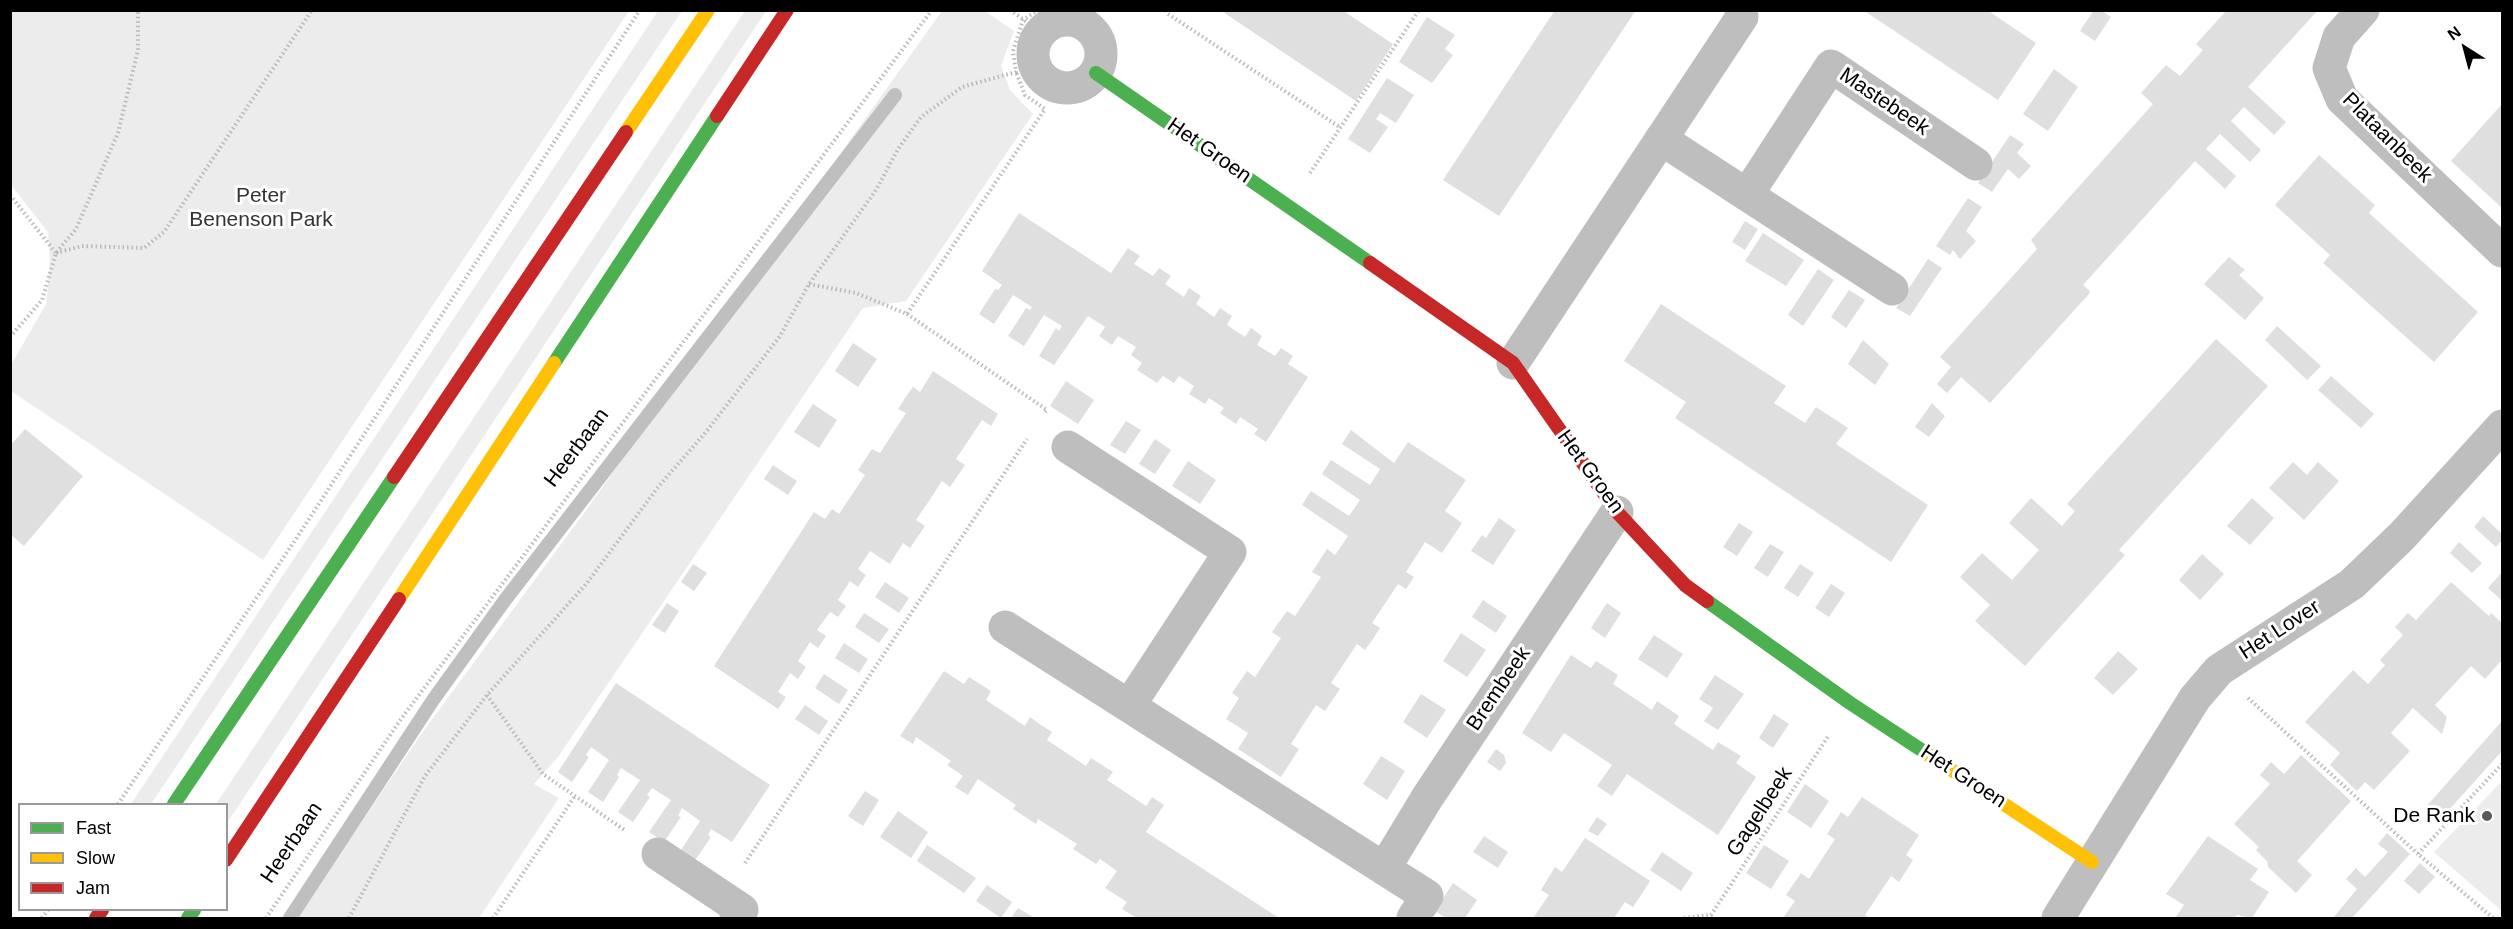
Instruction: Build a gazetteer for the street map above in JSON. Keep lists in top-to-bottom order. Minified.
{"streets":{"main road":["Het Groen"],"street":["Mastebeek","Plataanbeek","Het Lover","Brembeek"],"path":["Heerbaan","Gagelbeek"]},"crossings":[["Het Groen","Het Lover"],["Het Groen","Brembeek"],["Het Groen","Gagelbeek"]],"parks":["Peter Benenson Park"],"places":["De Rank"],"legend":["Fast","Slow","Jam"],"north":"top left"}
